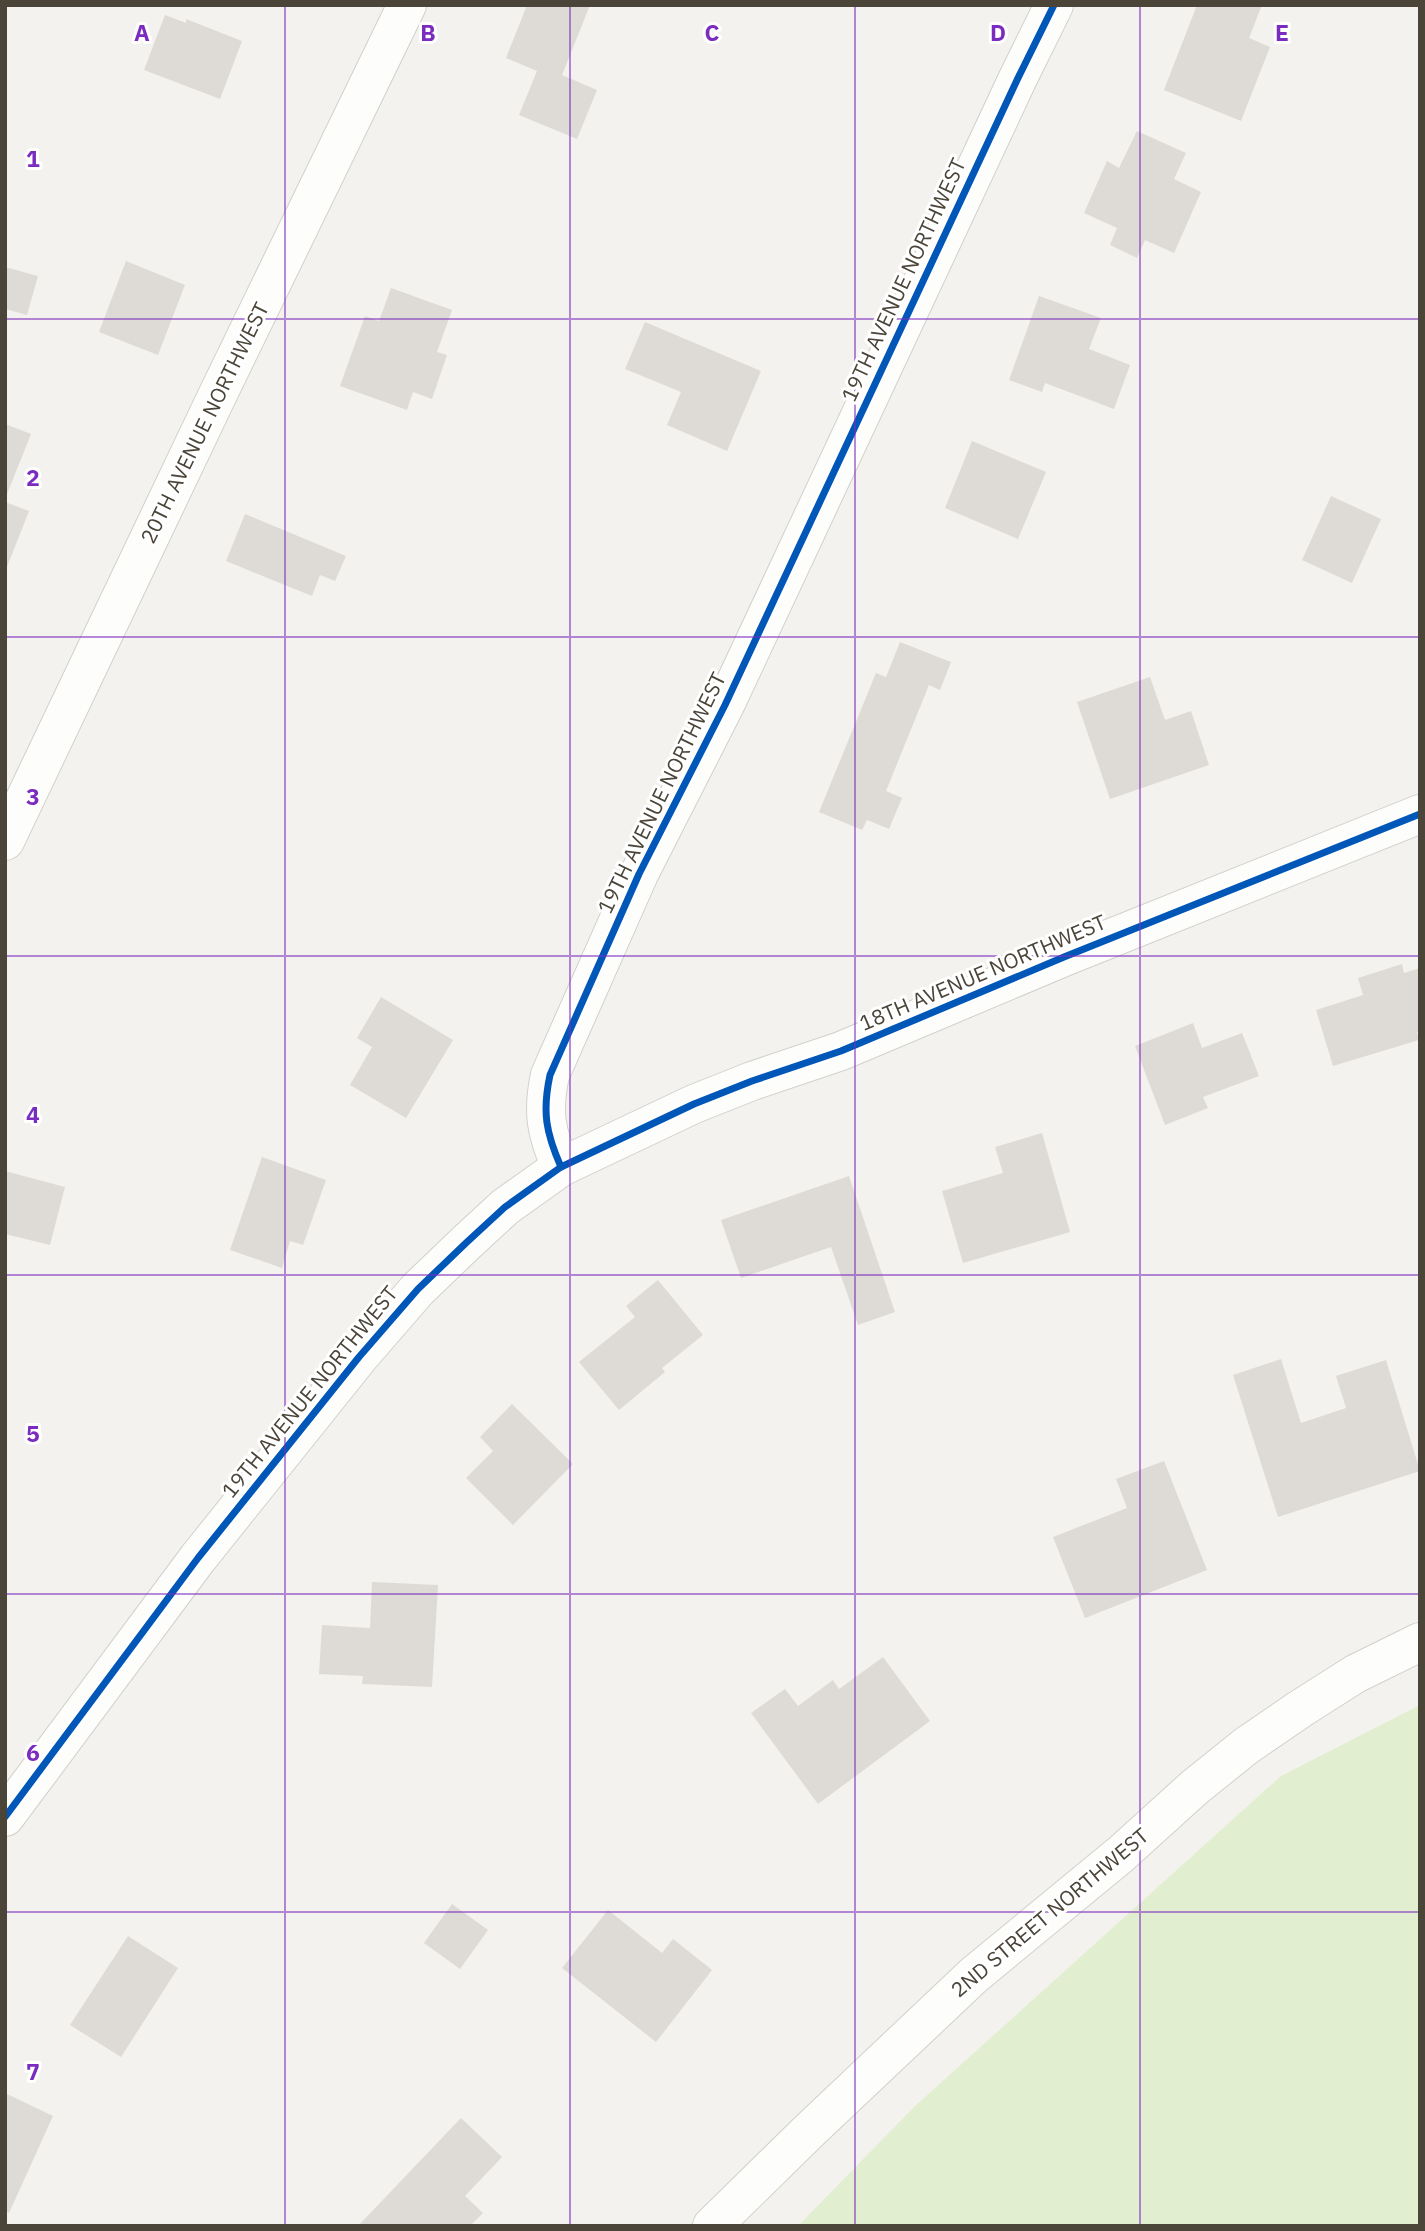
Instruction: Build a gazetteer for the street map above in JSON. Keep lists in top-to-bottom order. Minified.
{"streets":{"street":["19TH AVENUE NORTHWEST","20TH AVENUE NORTHWEST","18TH AVENUE NORTHWEST","2ND STREET NORTHWEST"]},"crossings":[["19TH AVENUE NORTHWEST","18TH AVENUE NORTHWEST"]],"grid":{"columns":["A","B","C","D","E"],"rows":["1","2","3","4","5","6","7"]}}
